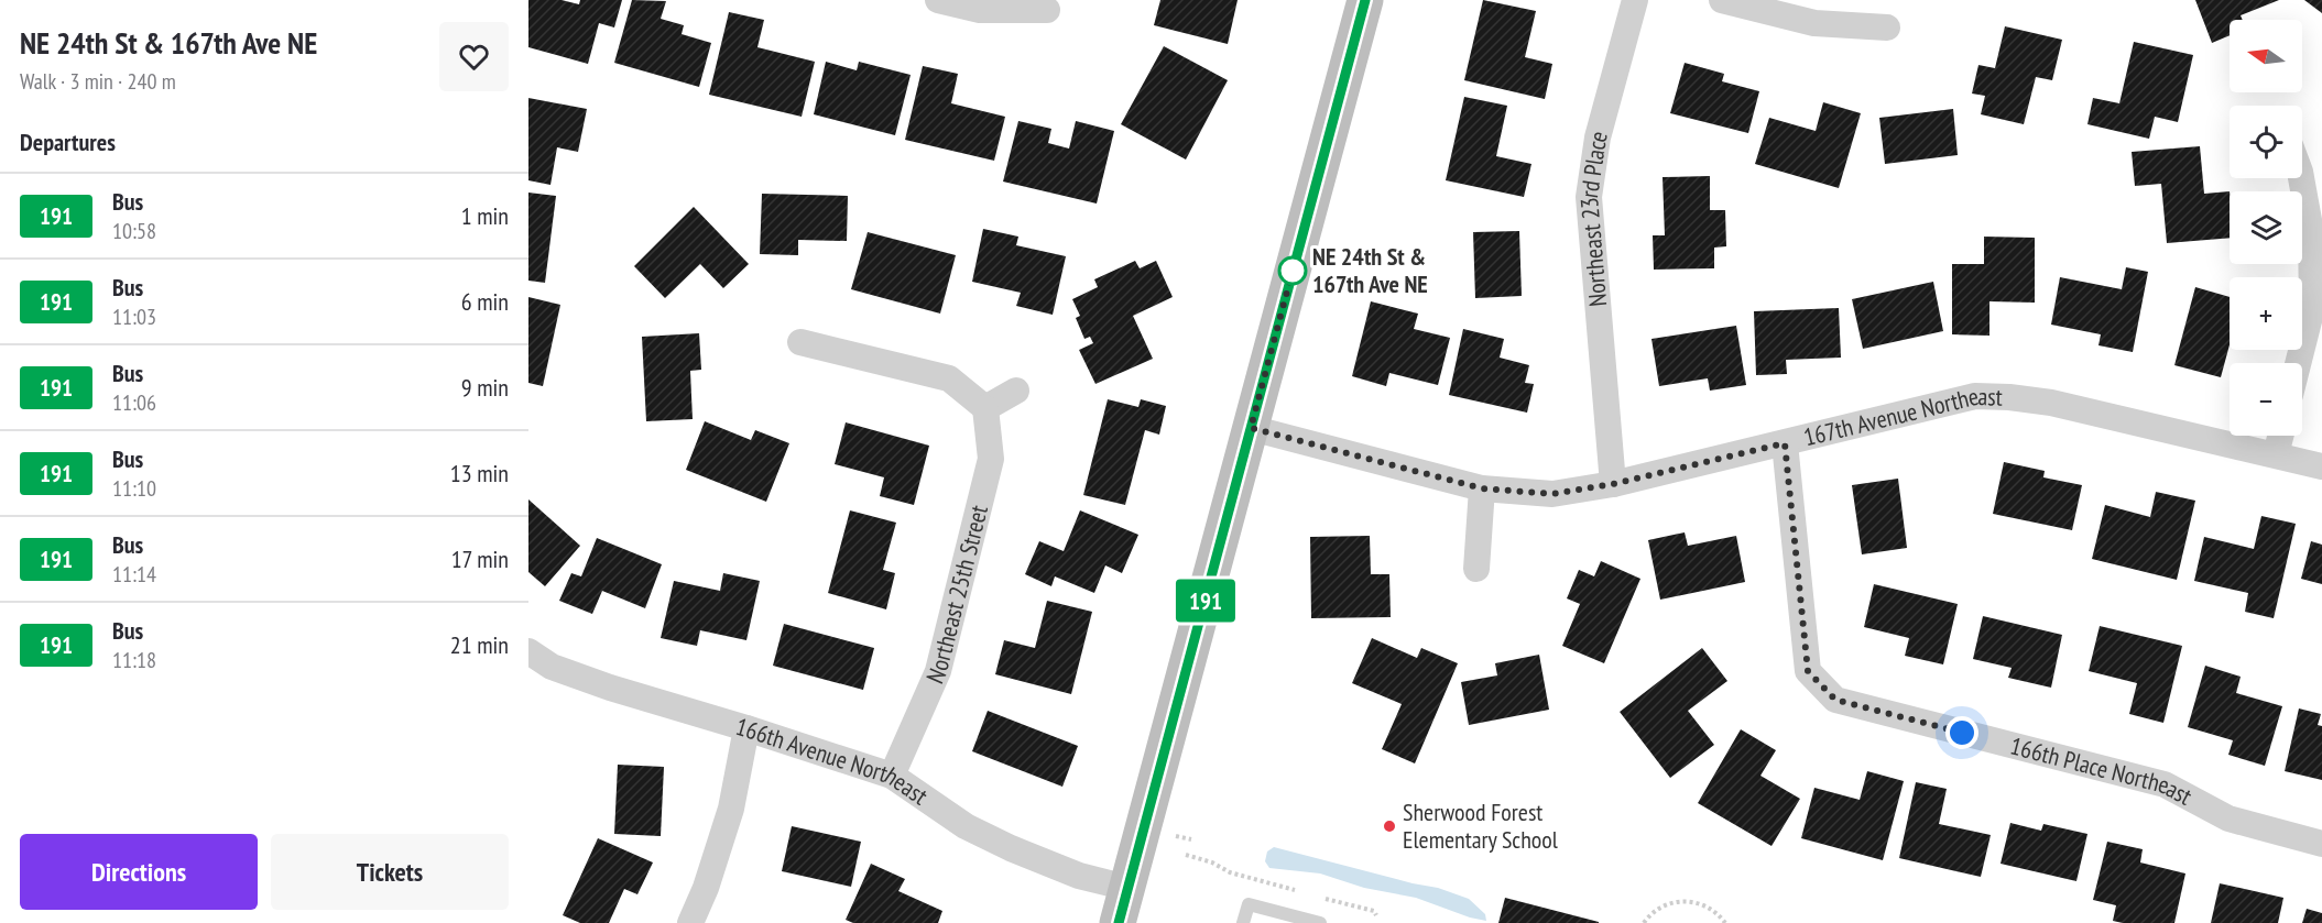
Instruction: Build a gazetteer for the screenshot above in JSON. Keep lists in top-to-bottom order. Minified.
{"streets":{"street":["Northeast 23rd Place","167th Avenue Northeast","Northeast 25th Street","166th Avenue Northeast","166th Place Northeast"]},"crossings":[["Northeast 23rd Place","167th Avenue Northeast"],["167th Avenue Northeast","166th Place Northeast"],["Northeast 25th Street","166th Avenue Northeast"]],"places":["NE 24th St & 167th Ave NE","Sherwood Forest Elementary School"],"lines":["bus line 191"],"north":"left","page":{"heading":[["NE 24th St & 167th Ave NE","Walk · 3 min · 240 m"],"Departures"],"on_map":"191","map_buttons":["+","−"],"list":[{"mark":"191","name":"Bus","note":"10:58","value":"1 min"},{"mark":"191","name":"Bus","note":"11:03","value":"6 min"},{"mark":"191","name":"Bus","note":"11:06","value":"9 min"},{"mark":"191","name":"Bus","note":"11:10","value":"13 min"},{"mark":"191","name":"Bus","note":"11:14","value":"17 min"},{"mark":"191","name":"Bus","note":"11:18","value":"21 min"}],"buttons":["Directions","Tickets"]}}
